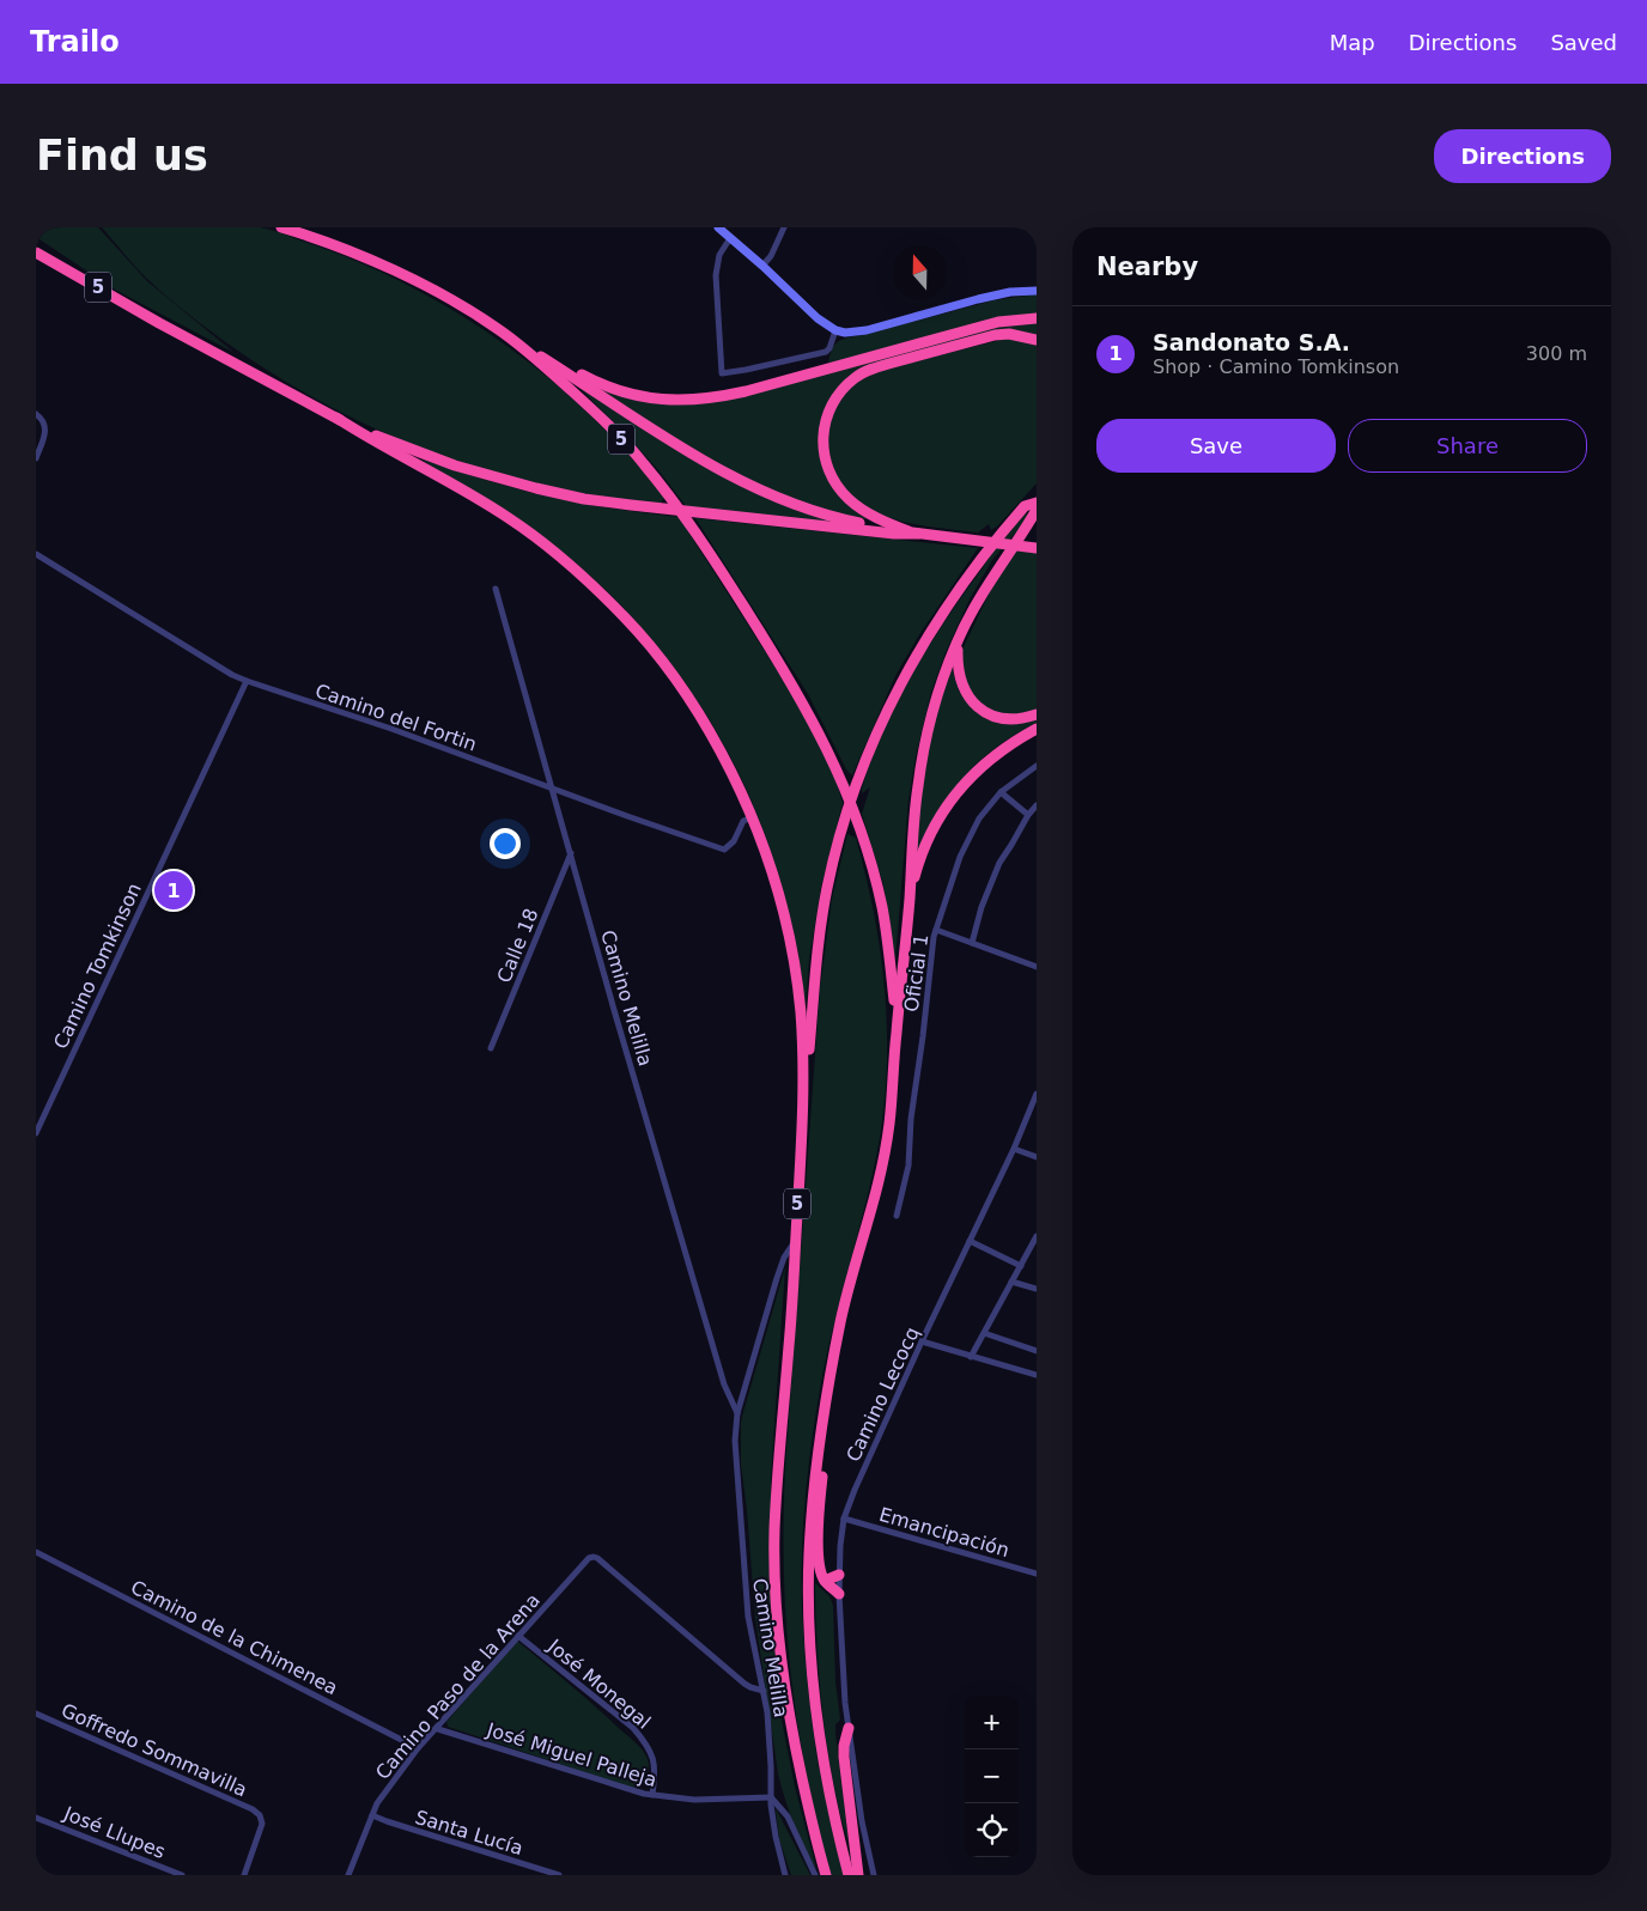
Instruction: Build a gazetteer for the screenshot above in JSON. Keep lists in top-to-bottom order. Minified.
{"streets":{"highway":["5"],"street":["Camino del Fortin","Calle 18","Camino Tomkinson","Oficial 1","Camino Melilla","Camino Lecocq","Emancipación","Camino de la Chimenea","José Monegal","Camino Paso de la Arena","Goffredo Sommavilla","José Miguel Palleja","José Llupes","Santa Lucía"]},"crossings":[["5","Camino del Fortin"],["5","Camino Melilla"],["Camino del Fortin","Camino Tomkinson"],["Camino del Fortin","Camino Melilla"],["Calle 18","Camino Melilla"],["Camino Melilla","Camino Paso de la Arena"],["Camino Melilla","José Miguel Palleja"],["Camino Lecocq","Emancipación"],["Camino de la Chimenea","Camino Paso de la Arena"],["José Monegal","Camino Paso de la Arena"],["José Monegal","José Miguel Palleja"],["Camino Paso de la Arena","José Miguel Palleja"],["Camino Paso de la Arena","Santa Lucía"]],"north":"top","page":{"header":"Trailo","nav":["Map","Directions","Saved"],"buttons":["Directions",["Save","Share"]],"title":"Find us","heading":"Nearby","list":[{"mark":"1","name":"Sandonato S.A.","note":"Shop · Camino Tomkinson","value":"300 m"}],"pins":"1","map_buttons":["+","−"]}}
